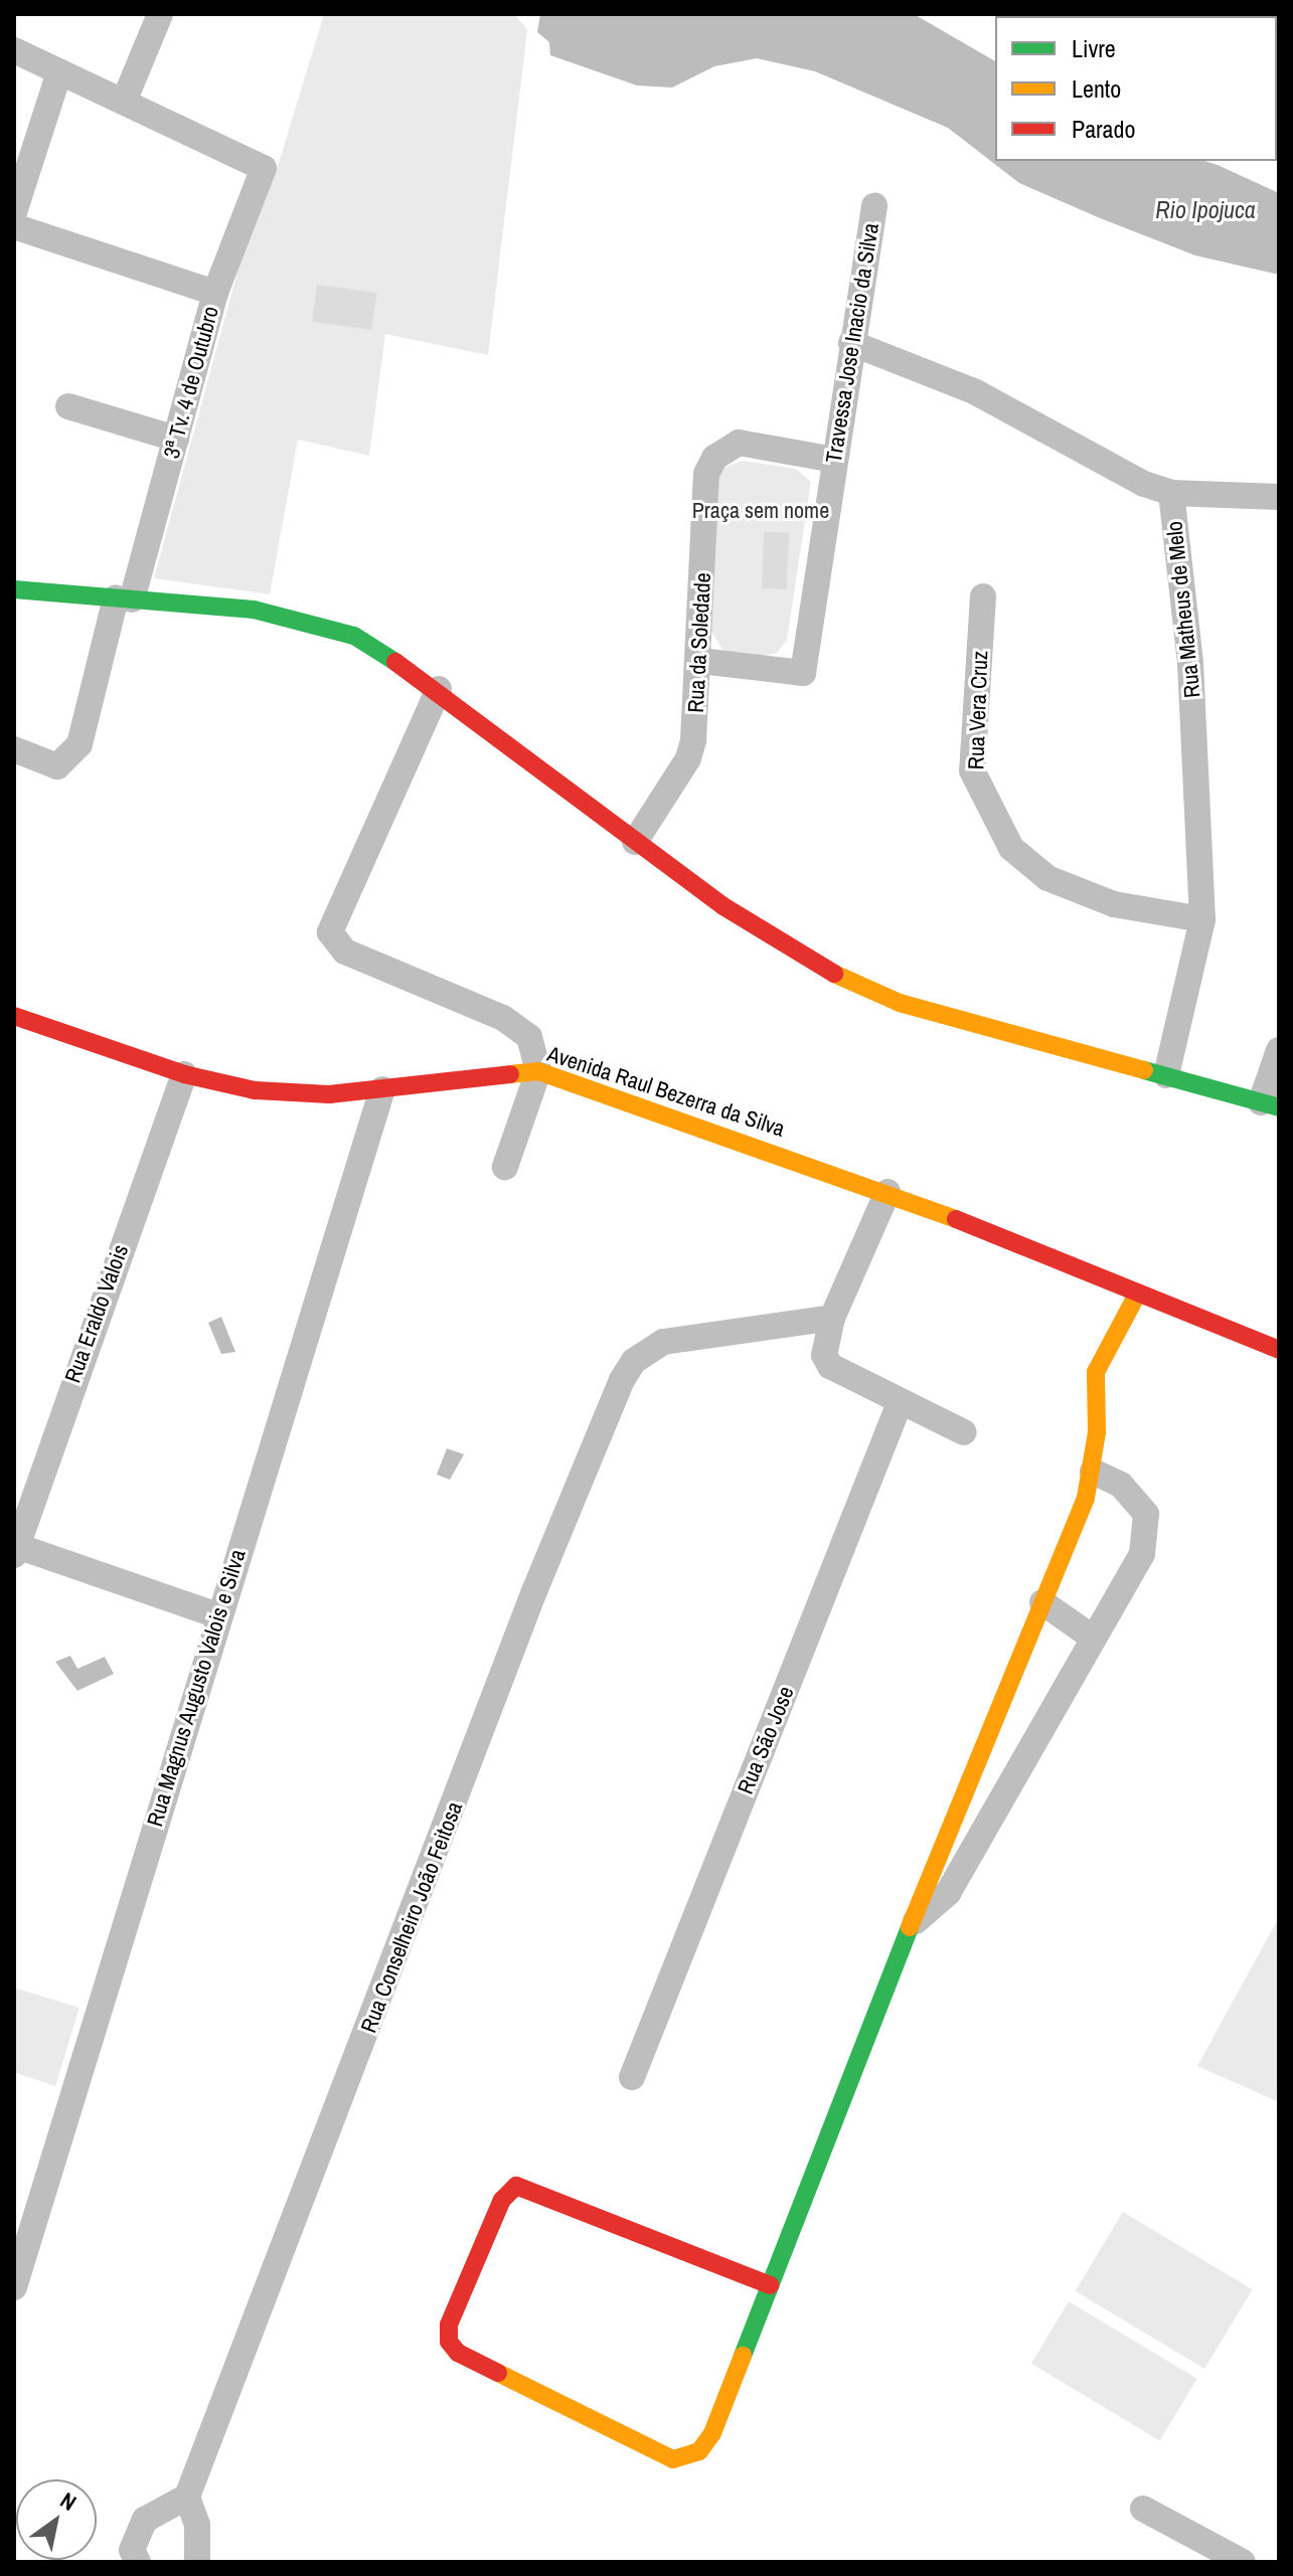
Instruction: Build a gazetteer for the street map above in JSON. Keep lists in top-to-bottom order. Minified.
{"streets":{"street":["Travessa Jose Inacio da Silva","3ª Tv. 4 de Outubro","Rua Matheus de Melo","Rua da Soledade","Rua Vera Cruz","Avenida Raul Bezerra da Silva","Rua Eraldo Valois","Rua Magnus Augusto Valois e Silva","Rua São Jose","Rua Conselheiro João Feitosa"]},"crossings":[["Travessa Jose Inacio da Silva","Rua Matheus de Melo"],["Travessa Jose Inacio da Silva","Rua da Soledade"],["Rua Matheus de Melo","Rua Vera Cruz"],["Avenida Raul Bezerra da Silva","Rua Eraldo Valois"],["Avenida Raul Bezerra da Silva","Rua Magnus Augusto Valois e Silva"]],"water":["Rio Ipojuca"],"parks":["Praça sem nome"],"legend":["Livre","Lento","Parado"],"north":"top right"}
